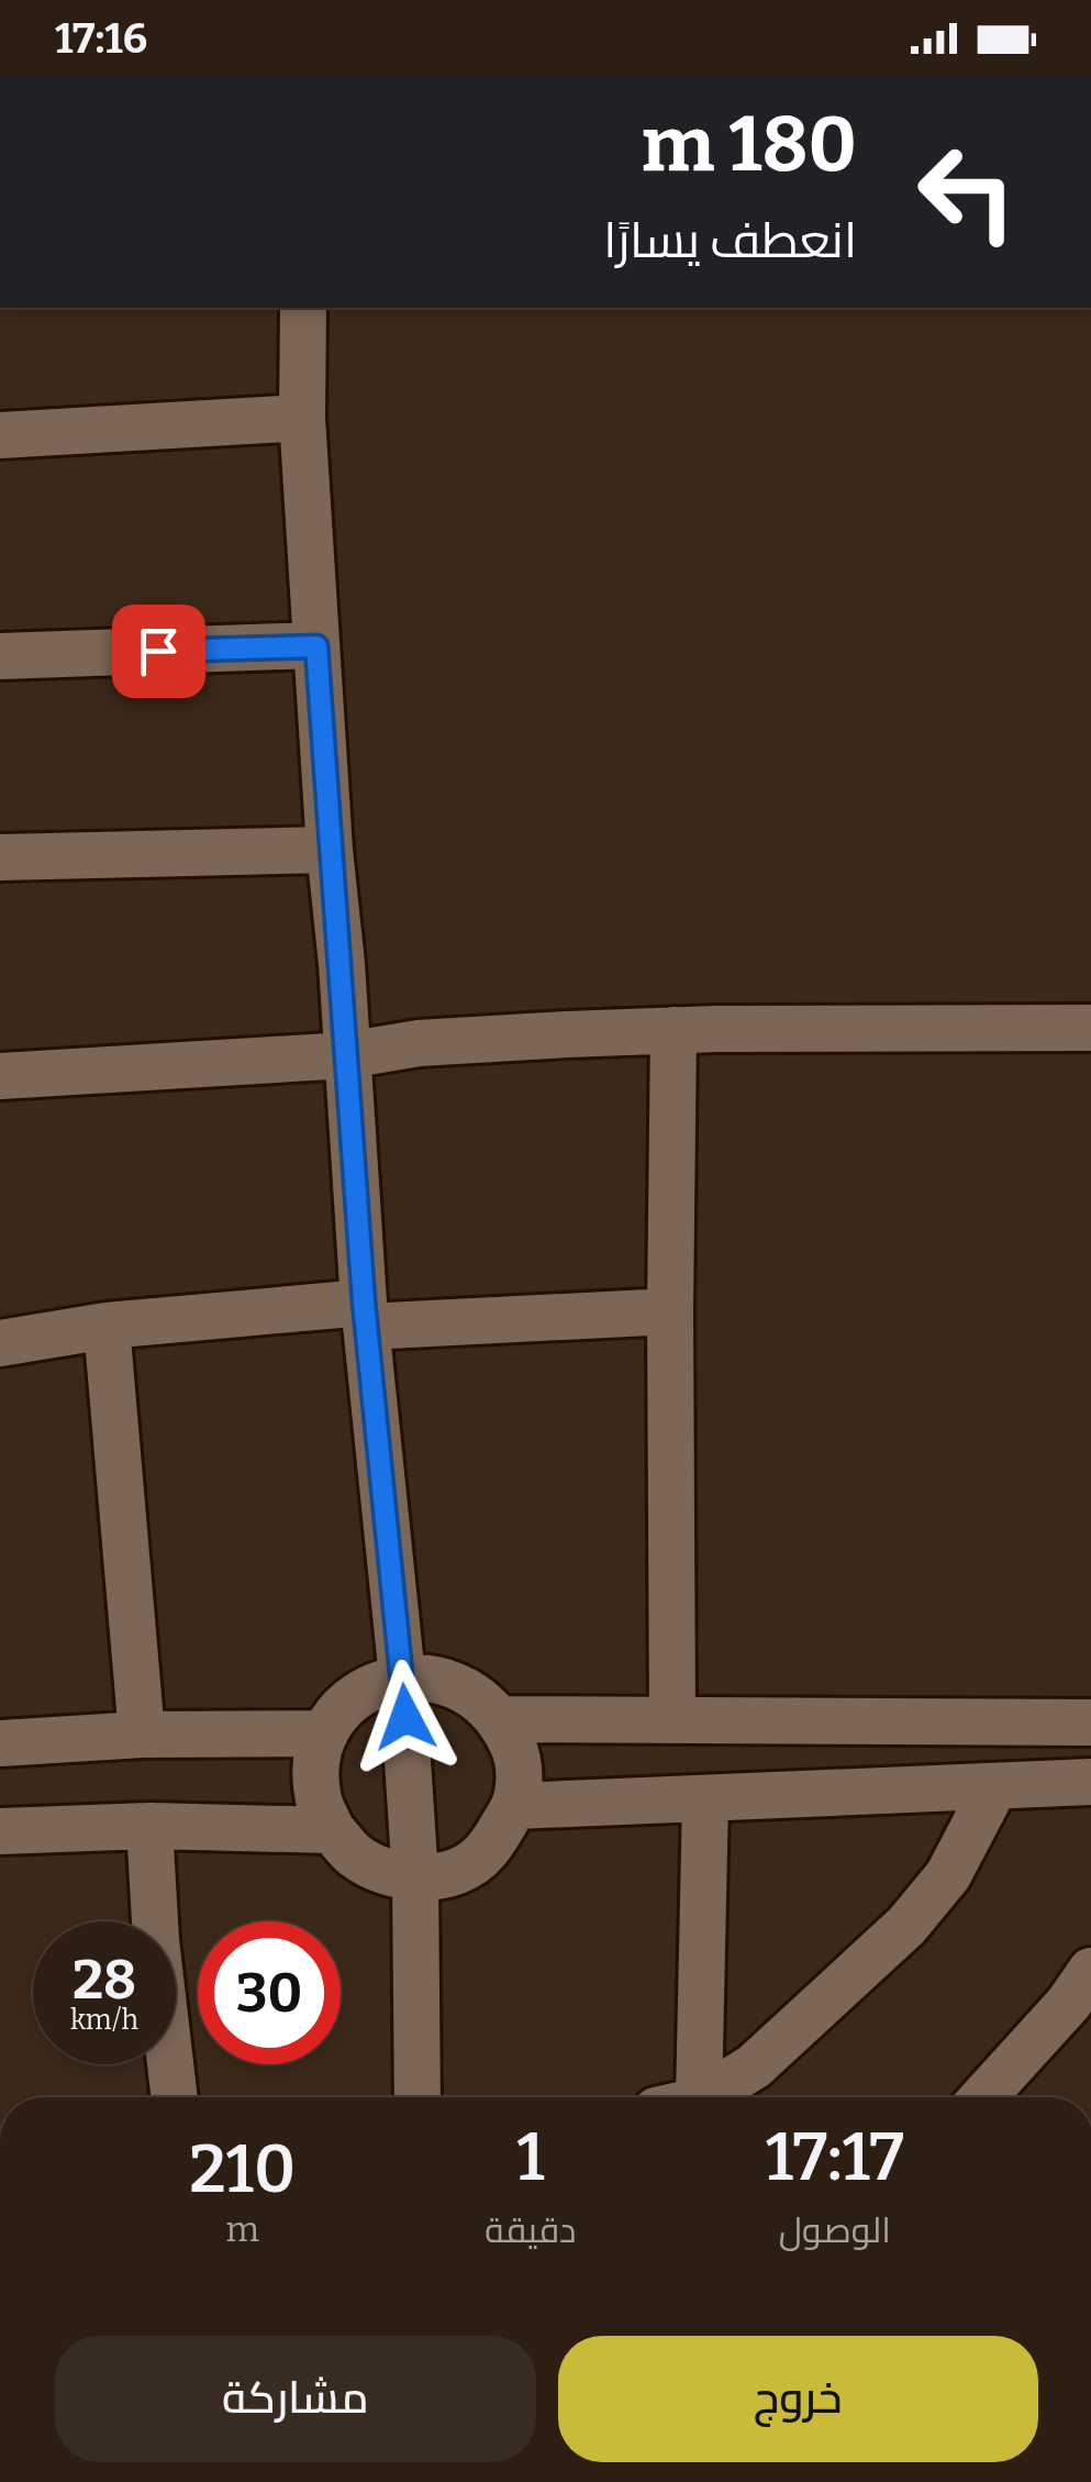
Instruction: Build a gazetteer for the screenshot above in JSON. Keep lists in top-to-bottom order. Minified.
{"page":{"status":"17:16","turn":["180 m","انعطف يسارًا"],"speed":"28 km/h","limit":"30","eta":["17:17","الوصول","1","دقيقة","210","m"],"buttons":["خروج","مشاركة"]}}
